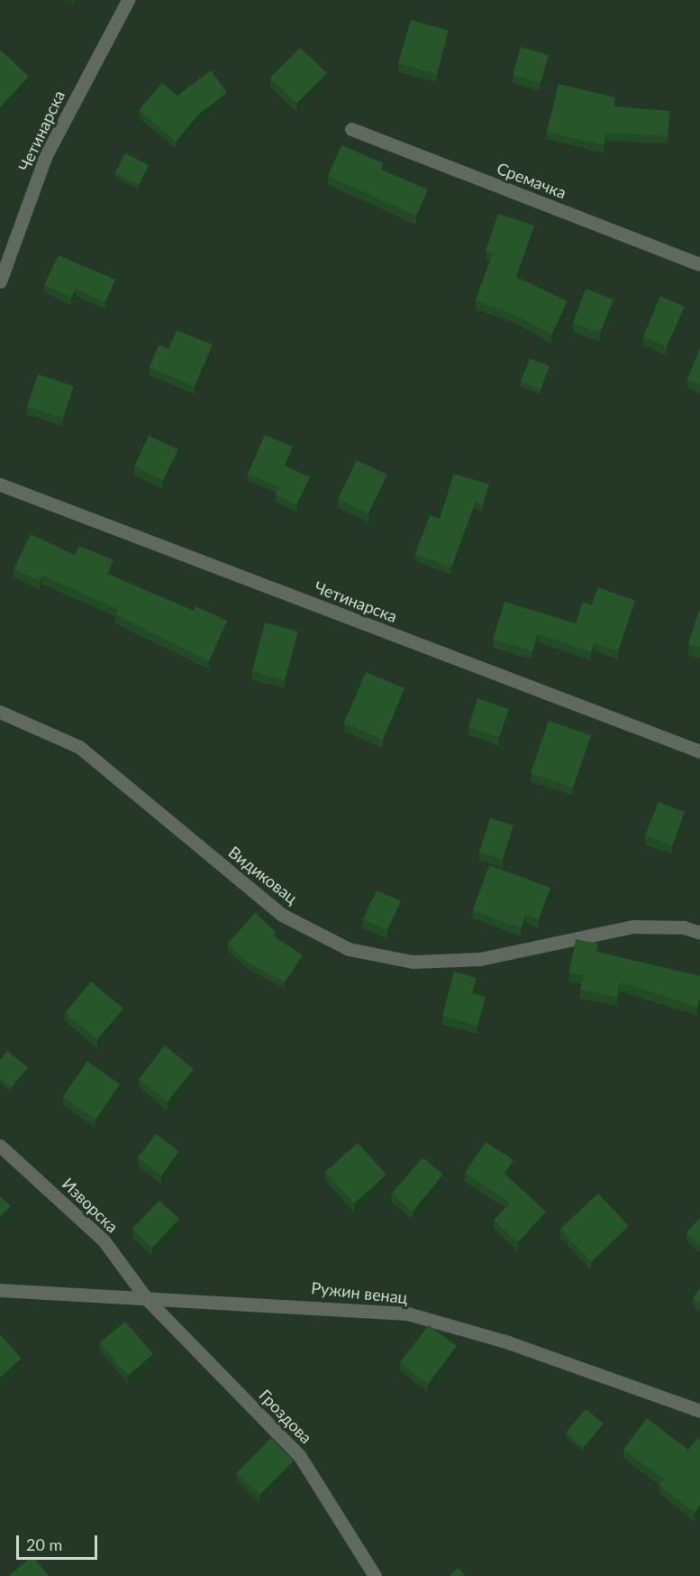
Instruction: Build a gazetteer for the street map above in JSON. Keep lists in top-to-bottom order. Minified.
{"streets":{"street":["Четинарска","Сремачка","Видиковац","Изворска","Ружин венац","Гроздова"]},"crossings":[["Изворска","Ружин венац"],["Изворска","Гроздова"],["Ружин венац","Гроздова"]],"scale_bar":"20 m"}
